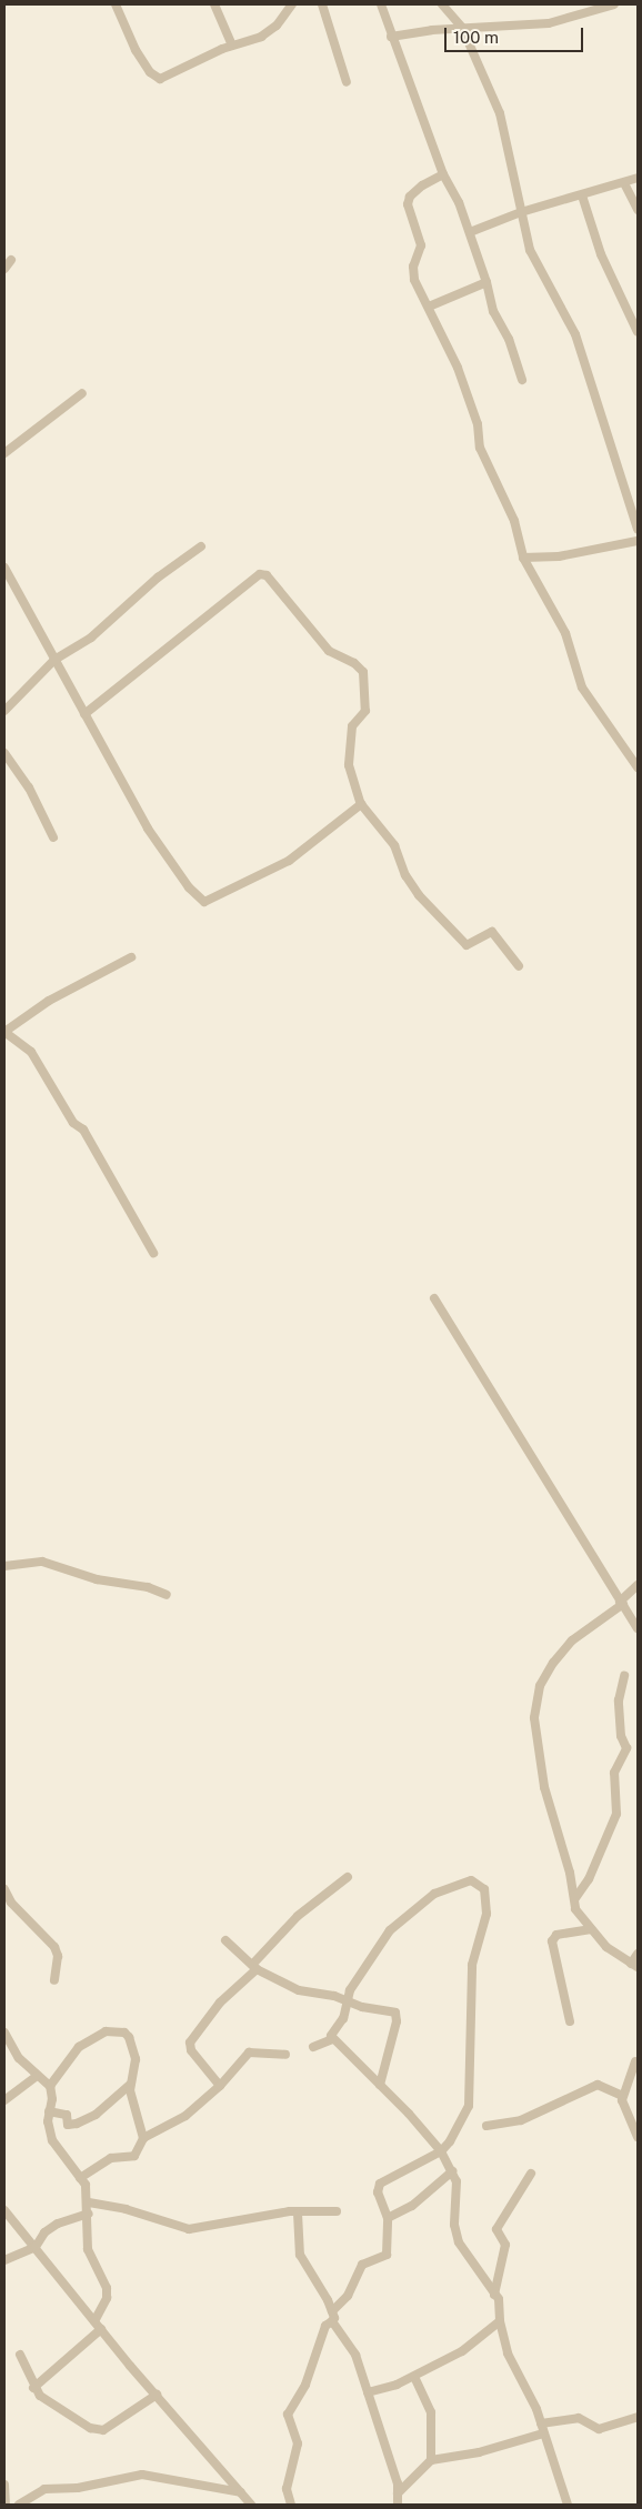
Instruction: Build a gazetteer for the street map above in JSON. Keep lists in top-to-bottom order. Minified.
{"scale_bar":"100 m"}
